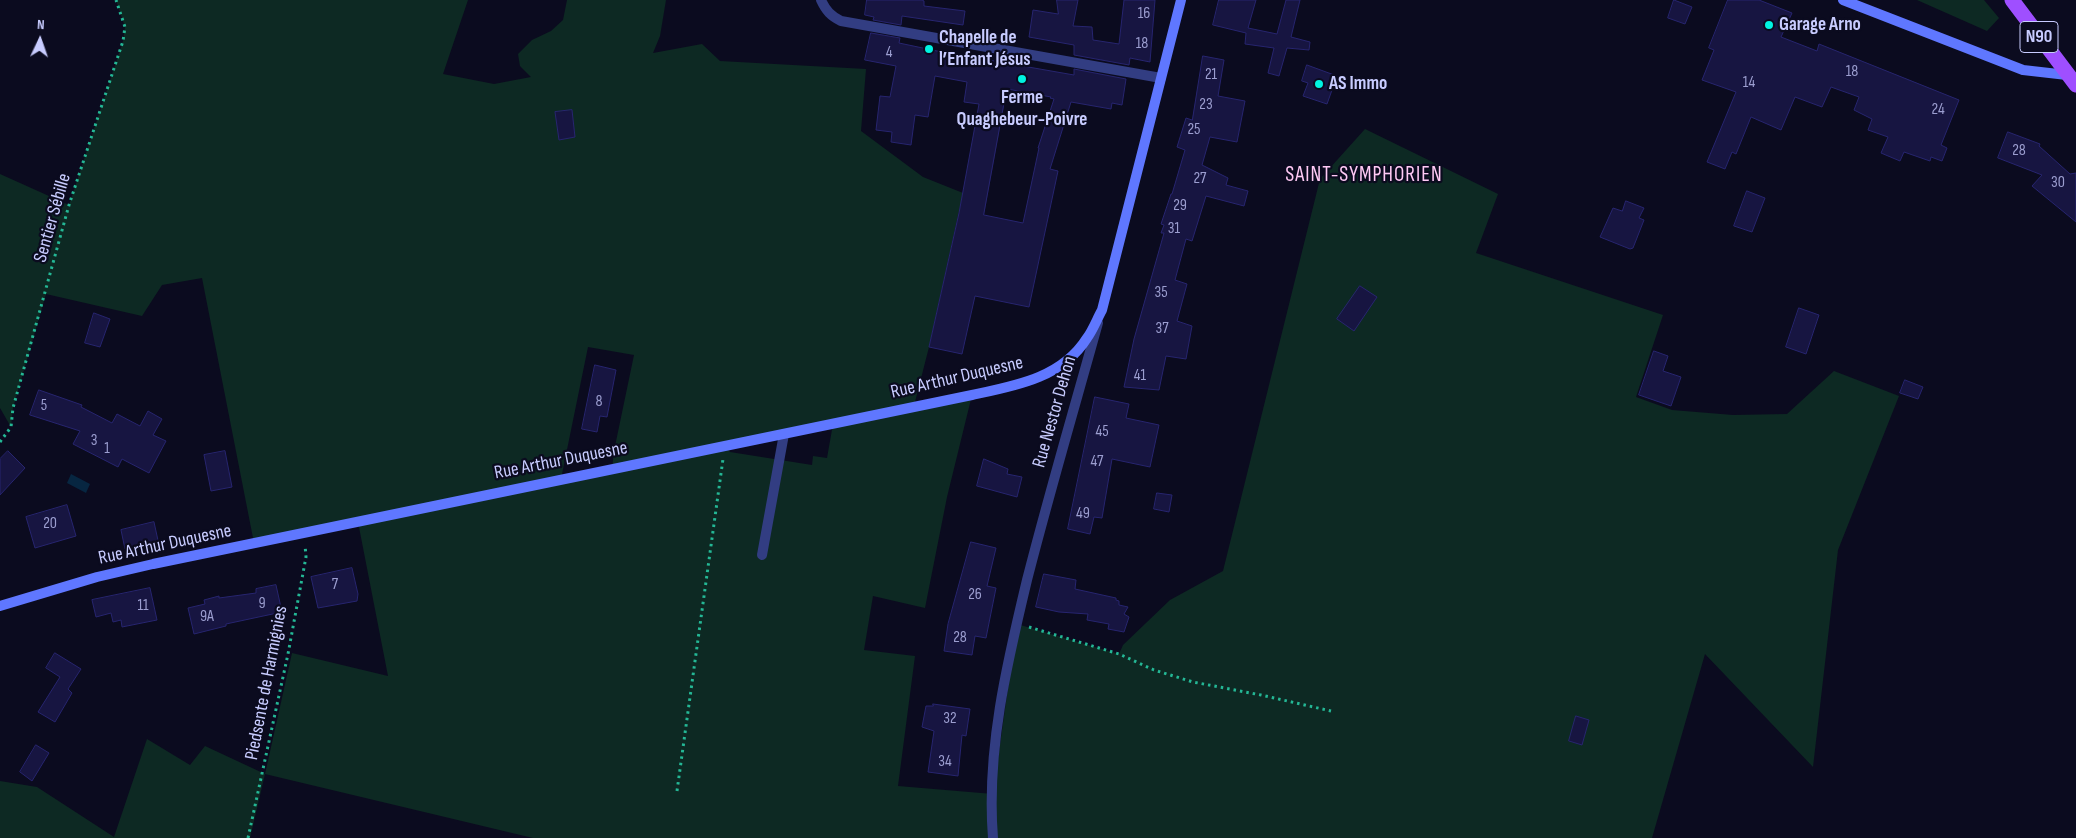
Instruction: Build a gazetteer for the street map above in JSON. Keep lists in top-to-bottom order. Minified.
{"streets":{"main road":["N90","Rue Arthur Duquesne","Rue Nestor Dehon"],"path":["Sentier Sébille","Piedsente de Harmignies"]},"crossings":[["Rue Arthur Duquesne","Rue Nestor Dehon"],["Rue Arthur Duquesne","Piedsente de Harmignies"]],"districts":["SAINT-SYMPHORIEN"],"places":["Garage Arno","Chapelle de l’Enfant Jésus","Ferme Quaghebeur-Poivre","AS Immo"],"house_numbers":["16","18","4","18","21","14","23","24","25","28","27","30","29","31","35","37","41","8","5","45","3","1","47","49","20","7","26","9","11","9A","28","32","34"],"north":"top"}
